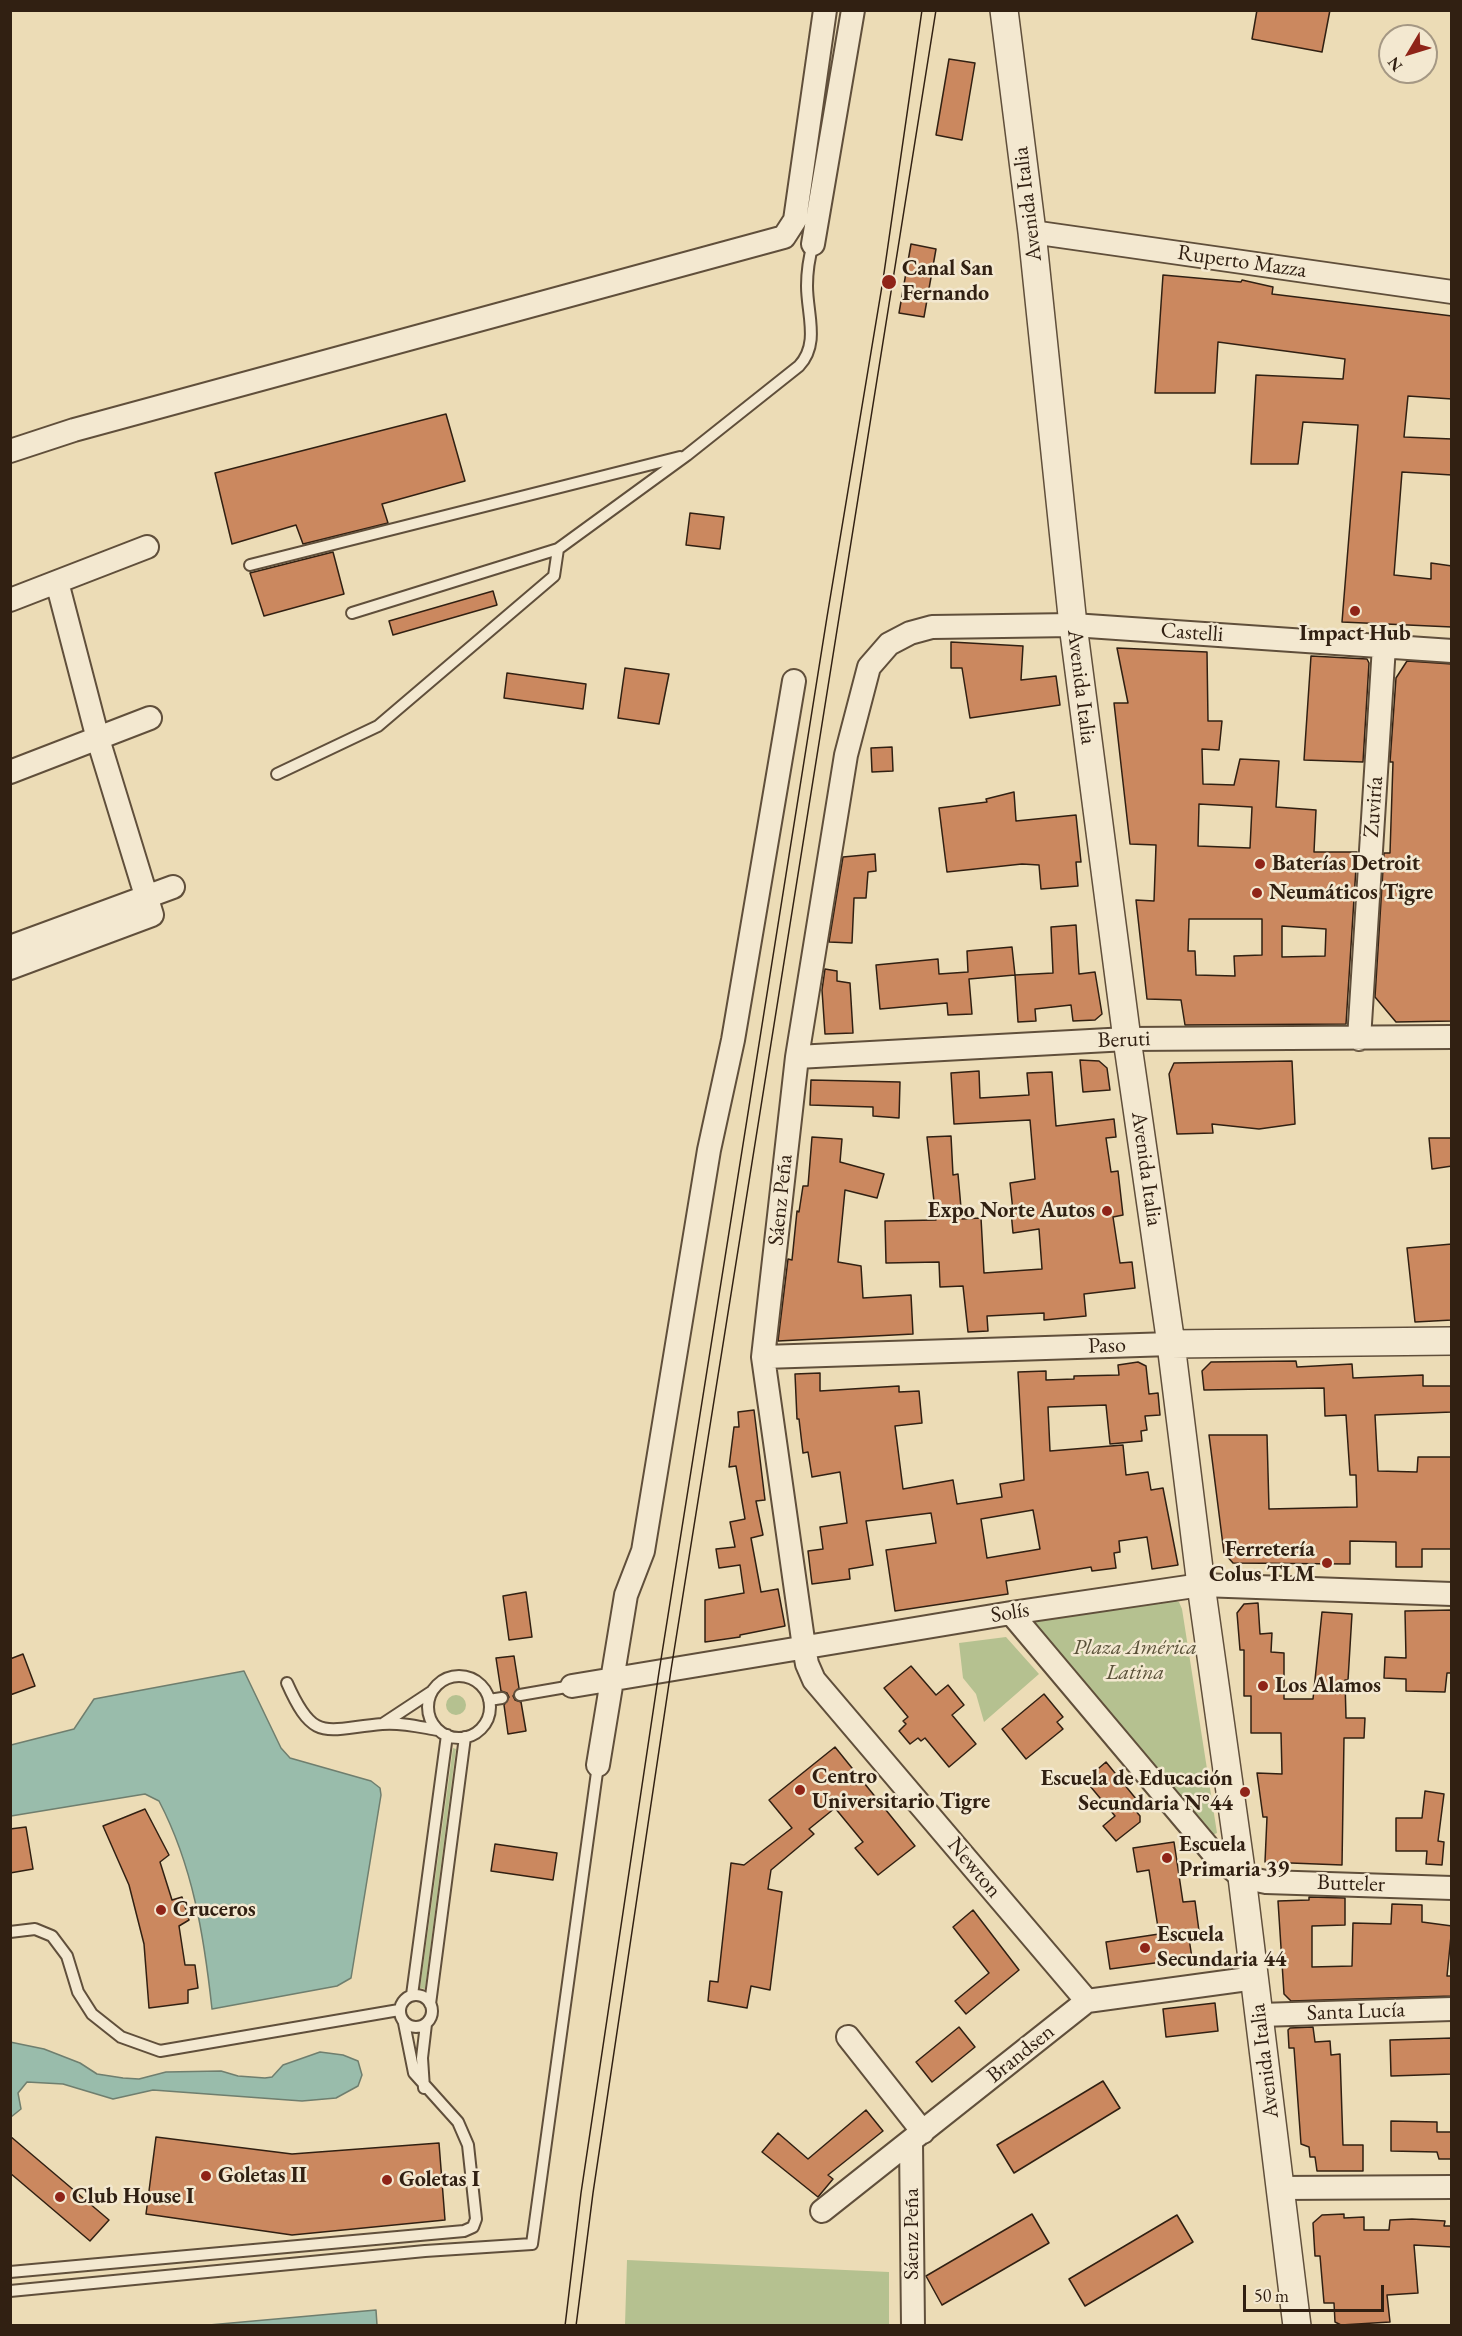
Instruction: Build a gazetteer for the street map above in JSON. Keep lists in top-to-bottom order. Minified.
{"streets":{"street":["Avenida Italia","Ruperto Mazza","Castelli","Zuviría","Beruti","Sáenz Peña","Paso","Solís","Newton","Butteler","Santa Lucía","Brandsen"]},"crossings":[["Avenida Italia","Ruperto Mazza"],["Avenida Italia","Castelli"],["Avenida Italia","Beruti"],["Avenida Italia","Paso"],["Avenida Italia","Solís"],["Avenida Italia","Butteler"],["Avenida Italia","Santa Lucía"],["Castelli","Zuviría"],["Castelli","Sáenz Peña"],["Zuviría","Beruti"],["Beruti","Sáenz Peña"],["Sáenz Peña","Paso"],["Sáenz Peña","Solís"],["Sáenz Peña","Newton"],["Sáenz Peña","Brandsen"],["Solís","Newton"],["Solís","Butteler"],["Newton","Brandsen"]],"parks":["Plaza América Latina"],"places":["Canal San Fernando","Impact Hub","Baterías Detroit","Neumáticos Tigre","Expo Norte Autos","Ferretería Colus TLM","Los Alamos","Centro Universitario Tigre","Escuela de Educación Secundaria N°44","Escuela Primaria 39","Cruceros","Escuela Secundaria 44","Goletas II","Goletas I","Club House I"],"scale_bar":"50 m","north":"bottom left"}
